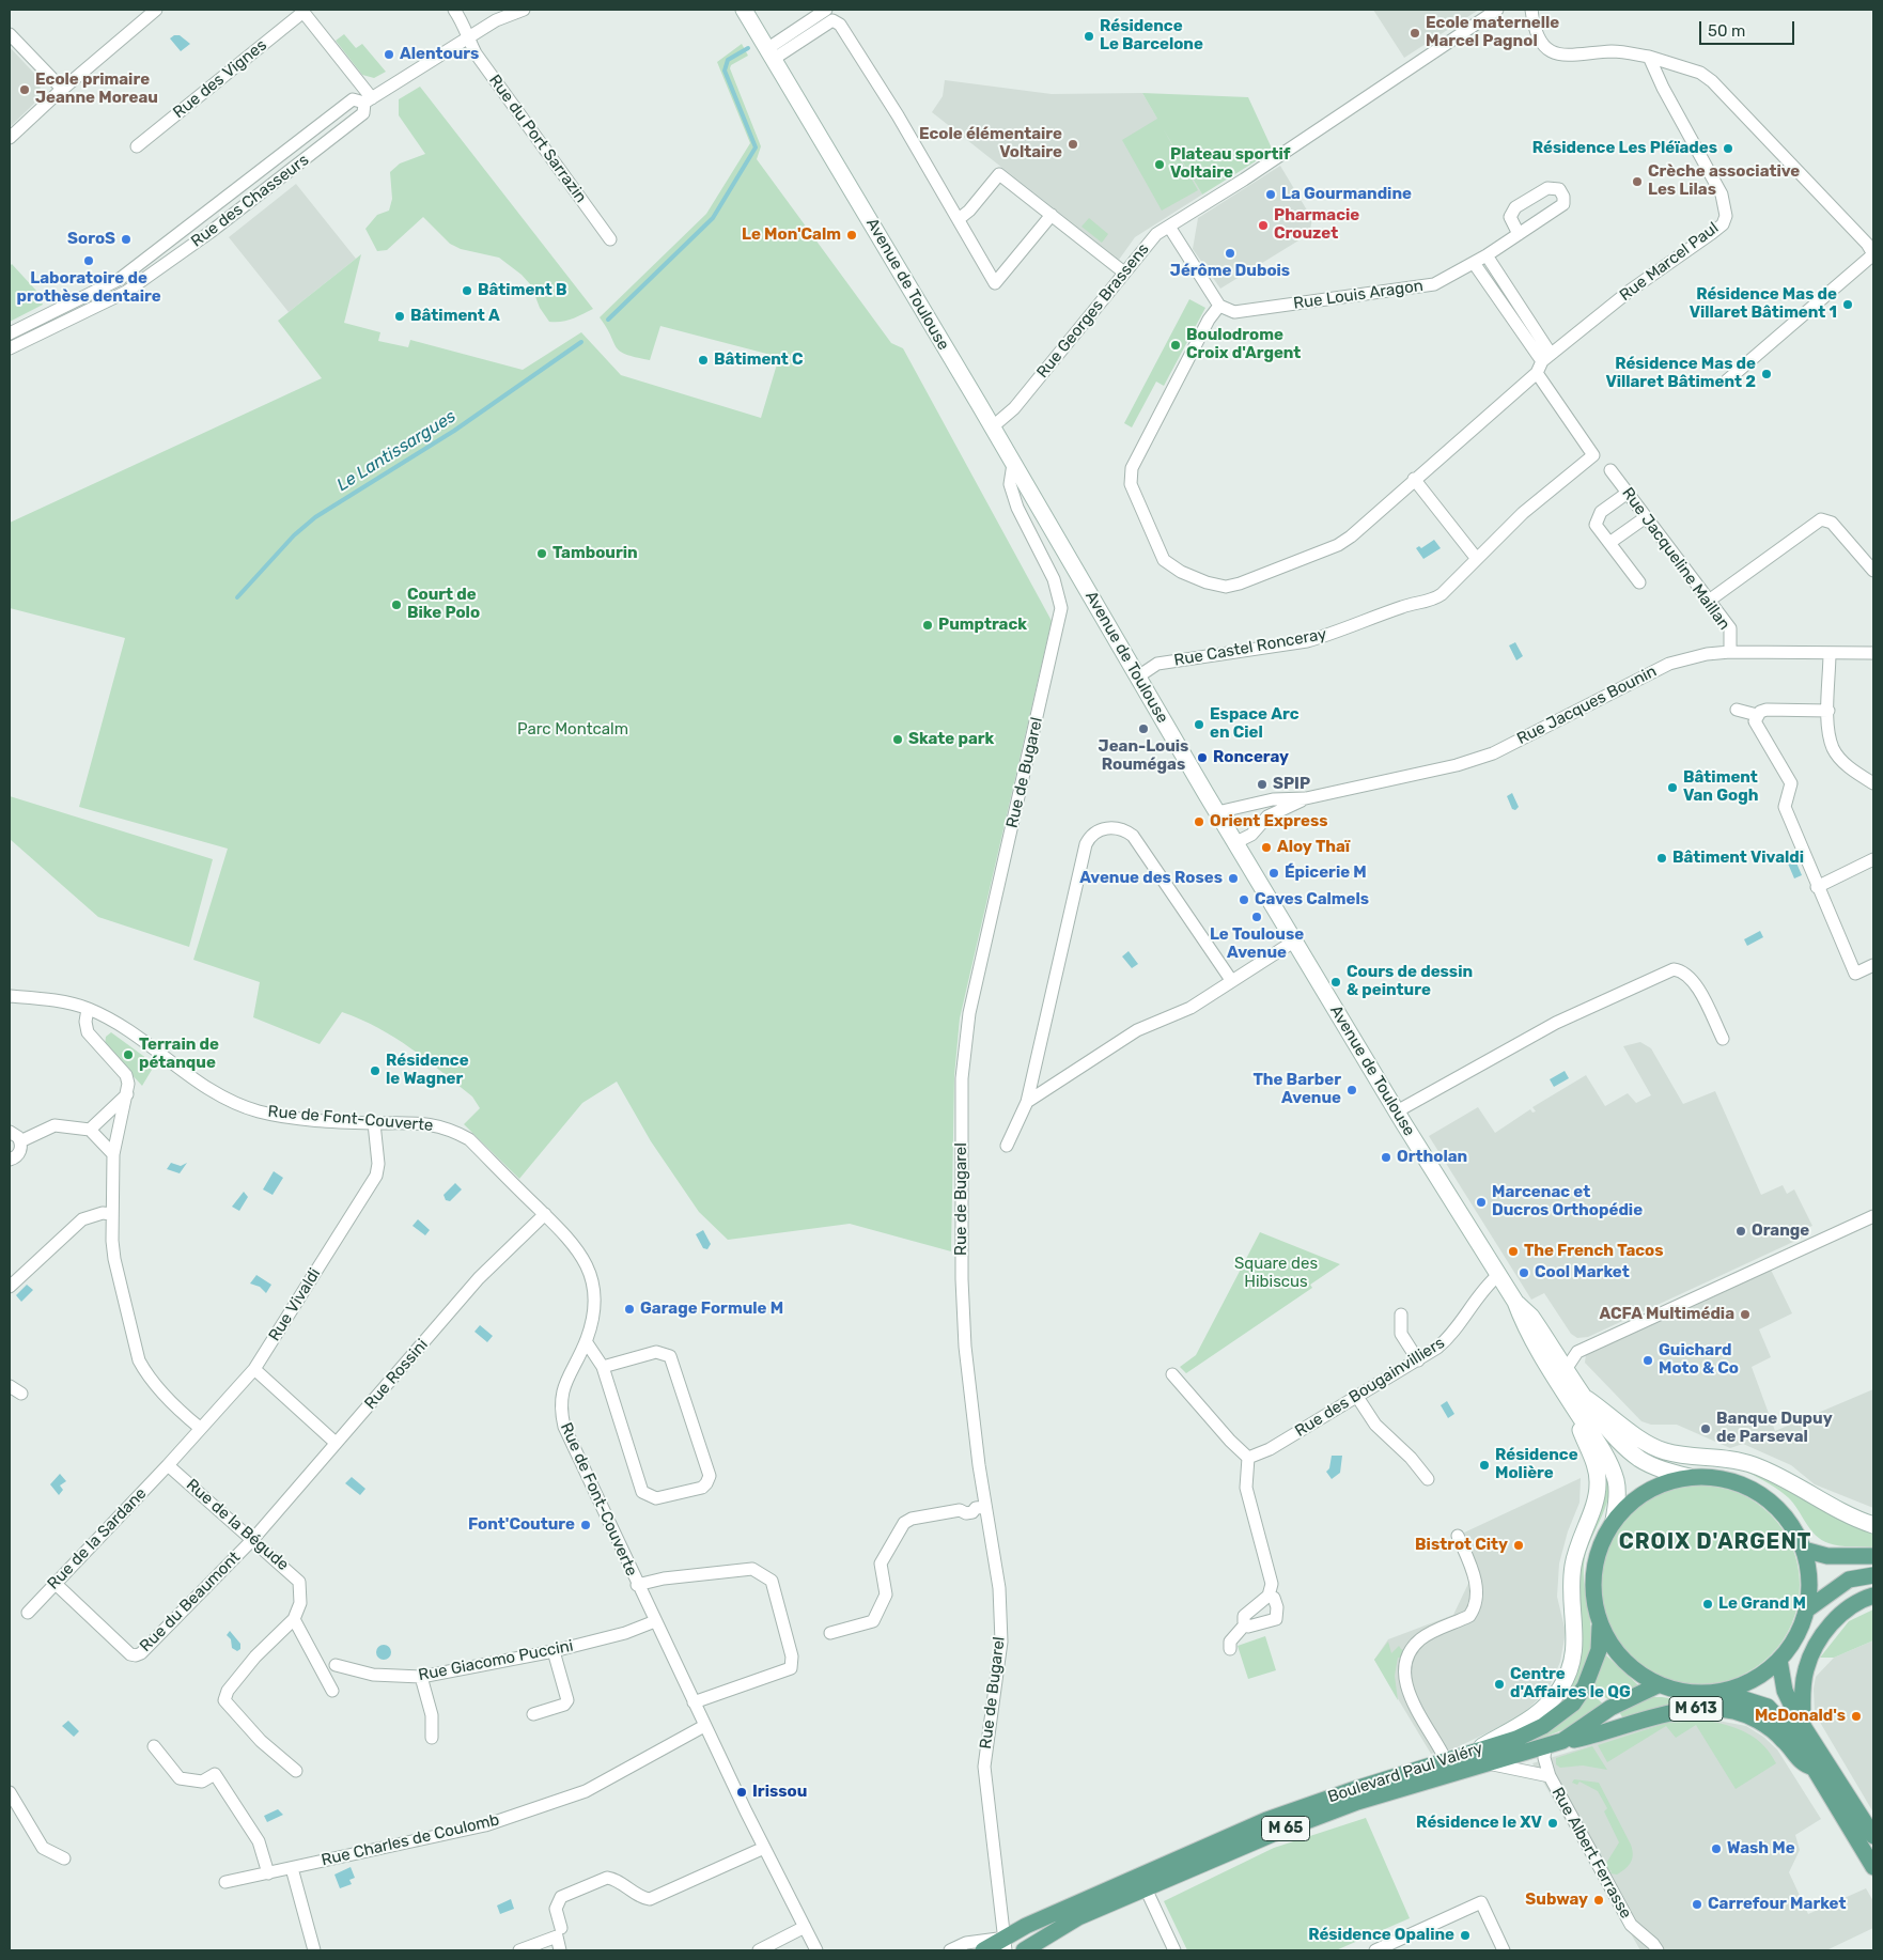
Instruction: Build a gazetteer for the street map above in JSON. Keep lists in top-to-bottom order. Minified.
{"streets":{"main road":["Avenue de Toulouse","M 613","Boulevard Paul Valéry","M 65"],"street":["Rue des Vignes","Rue du Port Sarrazin","Rue des Chasseurs","Rue Marcel Paul","Rue Louis Aragon","Rue Georges Brassens","Rue Jacqueline Maillan","Rue Castel Ronceray","Rue Jacques Bounin","Rue de Bugarel","Rue de Font-Couverte","Rue Vivaldi","Rue Rossini","Rue des Bougainvilliers","Rue de la Bégude","Rue de la Sardane","Rue du Beaumont","Rue Giacomo Puccini","Rue Charles de Coulomb","Rue Albert Ferrasse"]},"crossings":[["Rue du Port Sarrazin","Rue des Chasseurs"],["Avenue de Toulouse","Rue Georges Brassens"],["Avenue de Toulouse","Rue Castel Ronceray"],["Avenue de Toulouse","Rue Jacques Bounin"],["Avenue de Toulouse","Rue de Bugarel"],["Avenue de Toulouse","Rue des Bougainvilliers"],["Rue Jacqueline Maillan","Rue Jacques Bounin"],["Rue de Bugarel","Boulevard Paul Valéry"],["Rue de Bugarel","M 65"],["Rue de Font-Couverte","Rue Vivaldi"],["Rue de Font-Couverte","Rue Rossini"],["Rue de Font-Couverte","Rue Giacomo Puccini"],["Rue de Font-Couverte","Rue Charles de Coulomb"],["Rue Vivaldi","Rue de la Bégude"],["Rue Vivaldi","Rue de la Sardane"],["Rue Rossini","Rue de la Bégude"],["Rue Rossini","Rue du Beaumont"],["Rue de la Bégude","Rue de la Sardane"],["Rue de la Bégude","Rue du Beaumont"],["Rue de la Sardane","Rue du Beaumont"],["M 613","Boulevard Paul Valéry"],["Boulevard Paul Valéry","M 65"],["Boulevard Paul Valéry","Rue Albert Ferrasse"]],"districts":["CROIX D'ARGENT"],"water":["Le Lantissargues"],"parks":["Parc Montcalm","Square des Hibiscus"],"places":["Ecole maternelle Marcel Pagnol","Résidence Le Barcelone","Alentours","Ecole primaire Jeanne Moreau","Ecole élémentaire Voltaire","Résidence Les Pléïades","Plateau sportif Voltaire","Crèche associative Les Lilas","La Gourmandine","Pharmacie Crouzet","Le Mon'Calm","SoroS","Jérôme Dubois","Laboratoire de prothèse dentaire","Bâtiment B","Résidence Mas de Villaret Bâtiment 1","Bâtiment A","Boulodrome Croix d'Argent","Bâtiment C","Résidence Mas de Villaret Bâtiment 2","Tambourin","Court de Bike Polo","Pumptrack","Espace Arc en Ciel","Jean-Louis Roumégas","Skate park","Ronceray","SPIP","Bâtiment Van Gogh","Orient Express","Aloy Thaï","Bâtiment Vivaldi","Épicerie M","Avenue des Roses","Caves Calmels","Le Toulouse Avenue","Cours de dessin & peinture","Terrain de pétanque","Résidence le Wagner","The Barber Avenue","Ortholan","Marcenac et Ducros Orthopédie","Orange","The French Tacos","Cool Market","Garage Formule M","ACFA Multimédia","Guichard Moto & Co","Banque Dupuy de Parseval","Résidence Molière","Font'Couture","Bistrot City","Le Grand M","Centre d'Affaires le QG","McDonald's","Irissou","Résidence le XV","Wash Me","Subway","Carrefour Market","Résidence Opaline"],"scale_bar":"50 m"}
